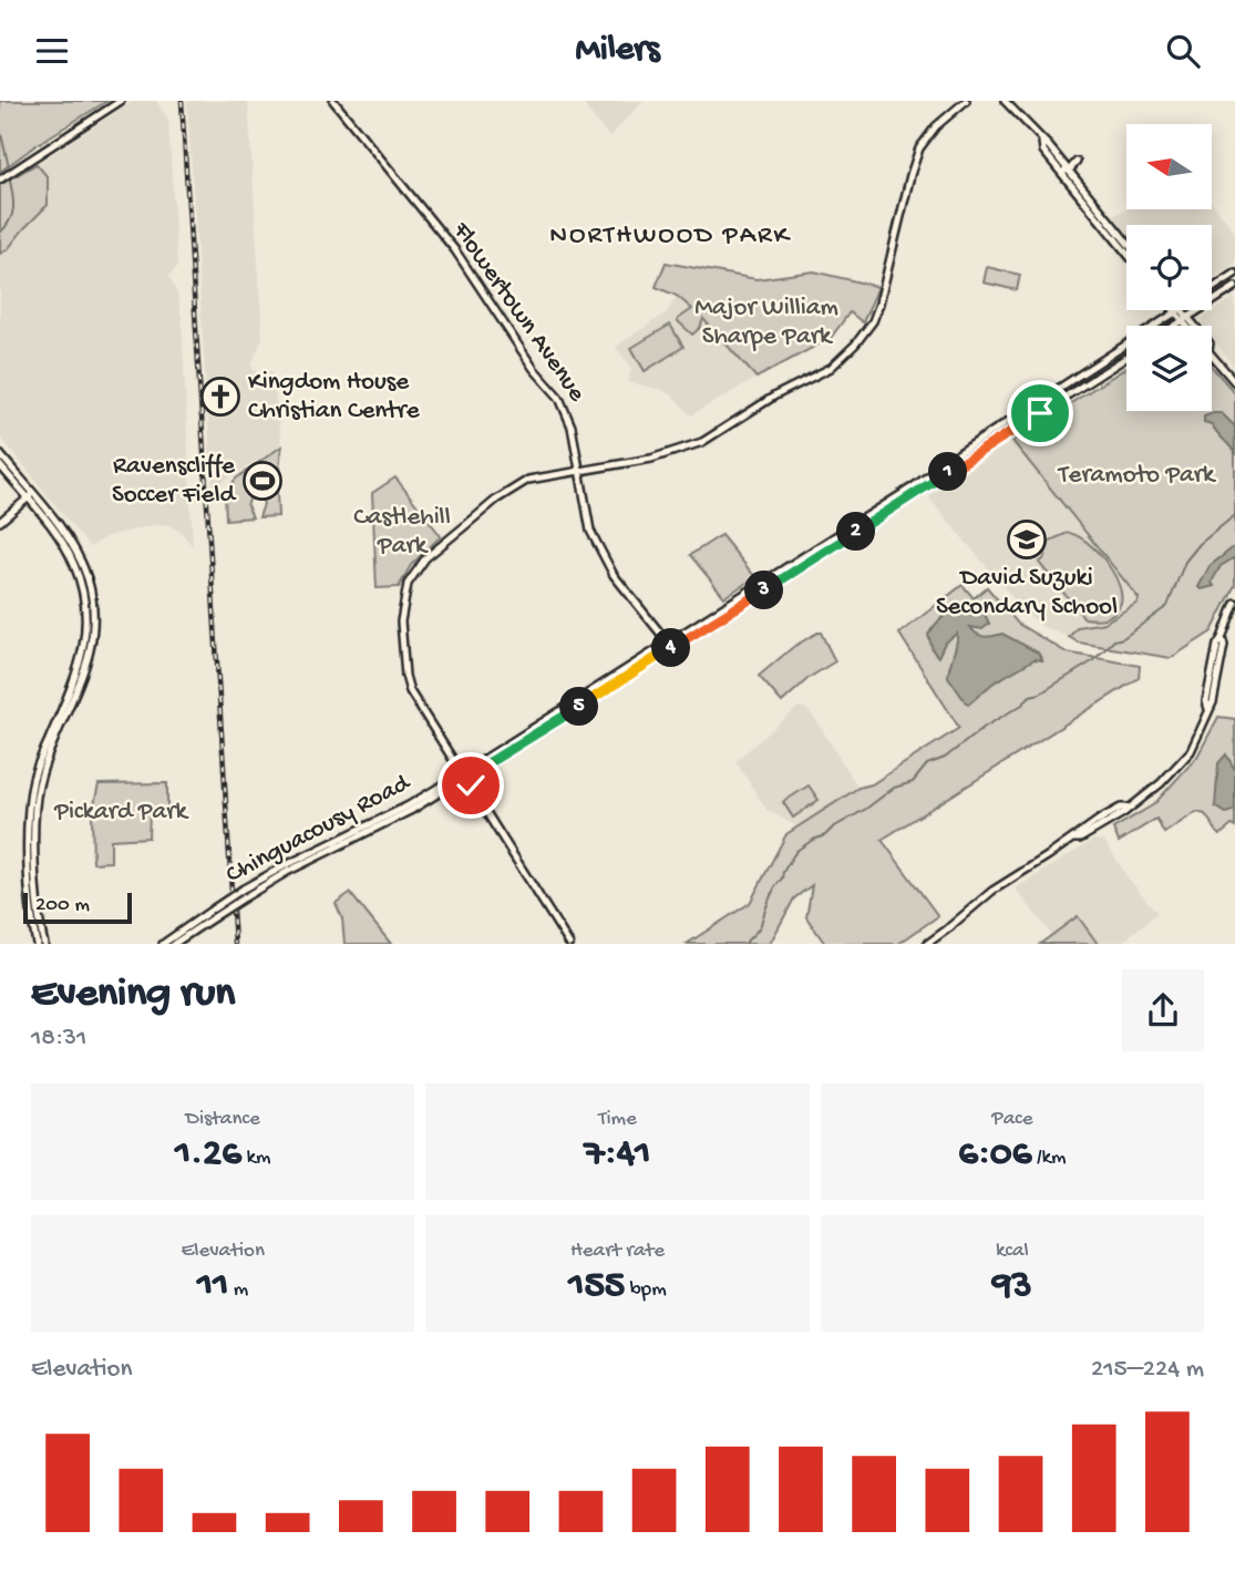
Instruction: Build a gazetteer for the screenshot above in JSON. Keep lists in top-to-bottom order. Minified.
{"streets":{"main road":["Flowertown Avenue","Chinguacousy Road"]},"crossings":[["Flowertown Avenue","Chinguacousy Road"]],"districts":["NORTHWOOD PARK"],"parks":["Major William Sharpe Park","Teramoto Park","Castlehill Park","Pickard Park"],"places":{"church":["Kingdom House Christian Centre"],"sports":["Ravenscliffe Soccer Field"],"school or university":["David Suzuki Secondary School"]},"scale_bar":"200 m","north":"left","page":{"header":"Milers","pins":["1","2","3","4","5"],"scale":"200 m","heading":["Evening run","18:31"],"stats":[["Distance","1.26 km"],["Time","7:41"],["Pace","6:06 /km"],["Elevation","11 m"],["Heart rate","155 bpm"],["kcal","93"]],"chart":["Elevation","215–224 m"]}}
